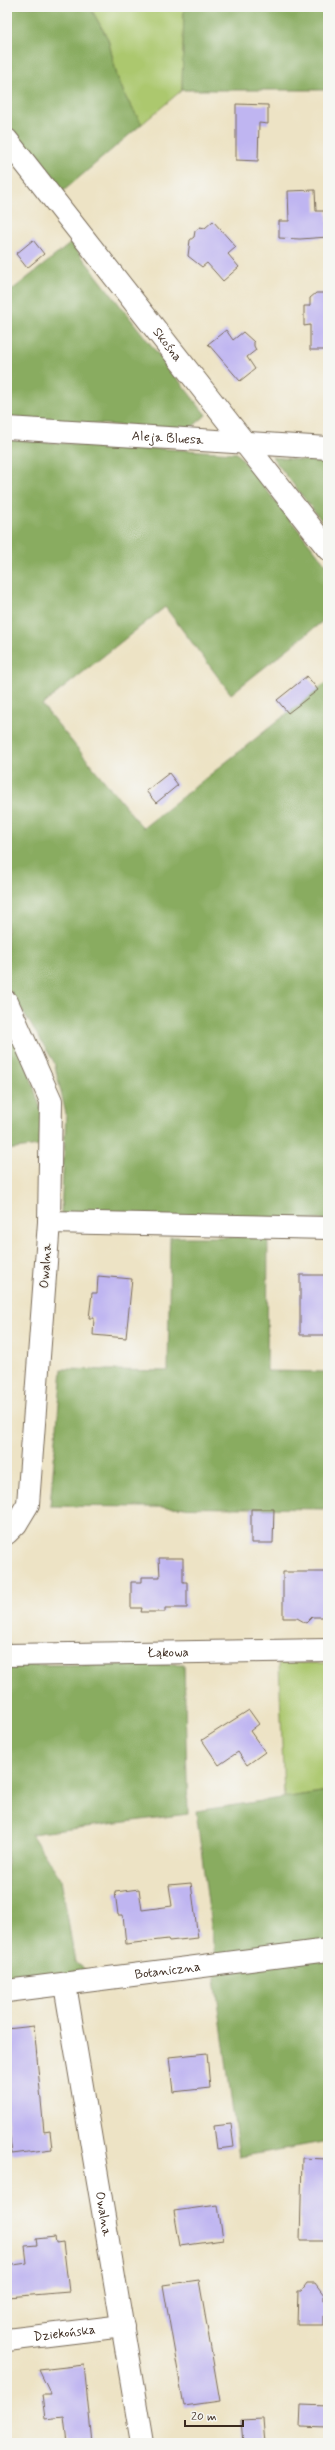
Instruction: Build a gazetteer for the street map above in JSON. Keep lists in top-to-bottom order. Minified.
{"streets":{"street":["Skośna","Aleja Bluesa","Owalna","Łąkowa","Botaniczna","Dziekońska"]},"crossings":[["Skośna","Aleja Bluesa"],["Owalna","Botaniczna"],["Owalna","Dziekońska"]],"scale_bar":"20 m"}
